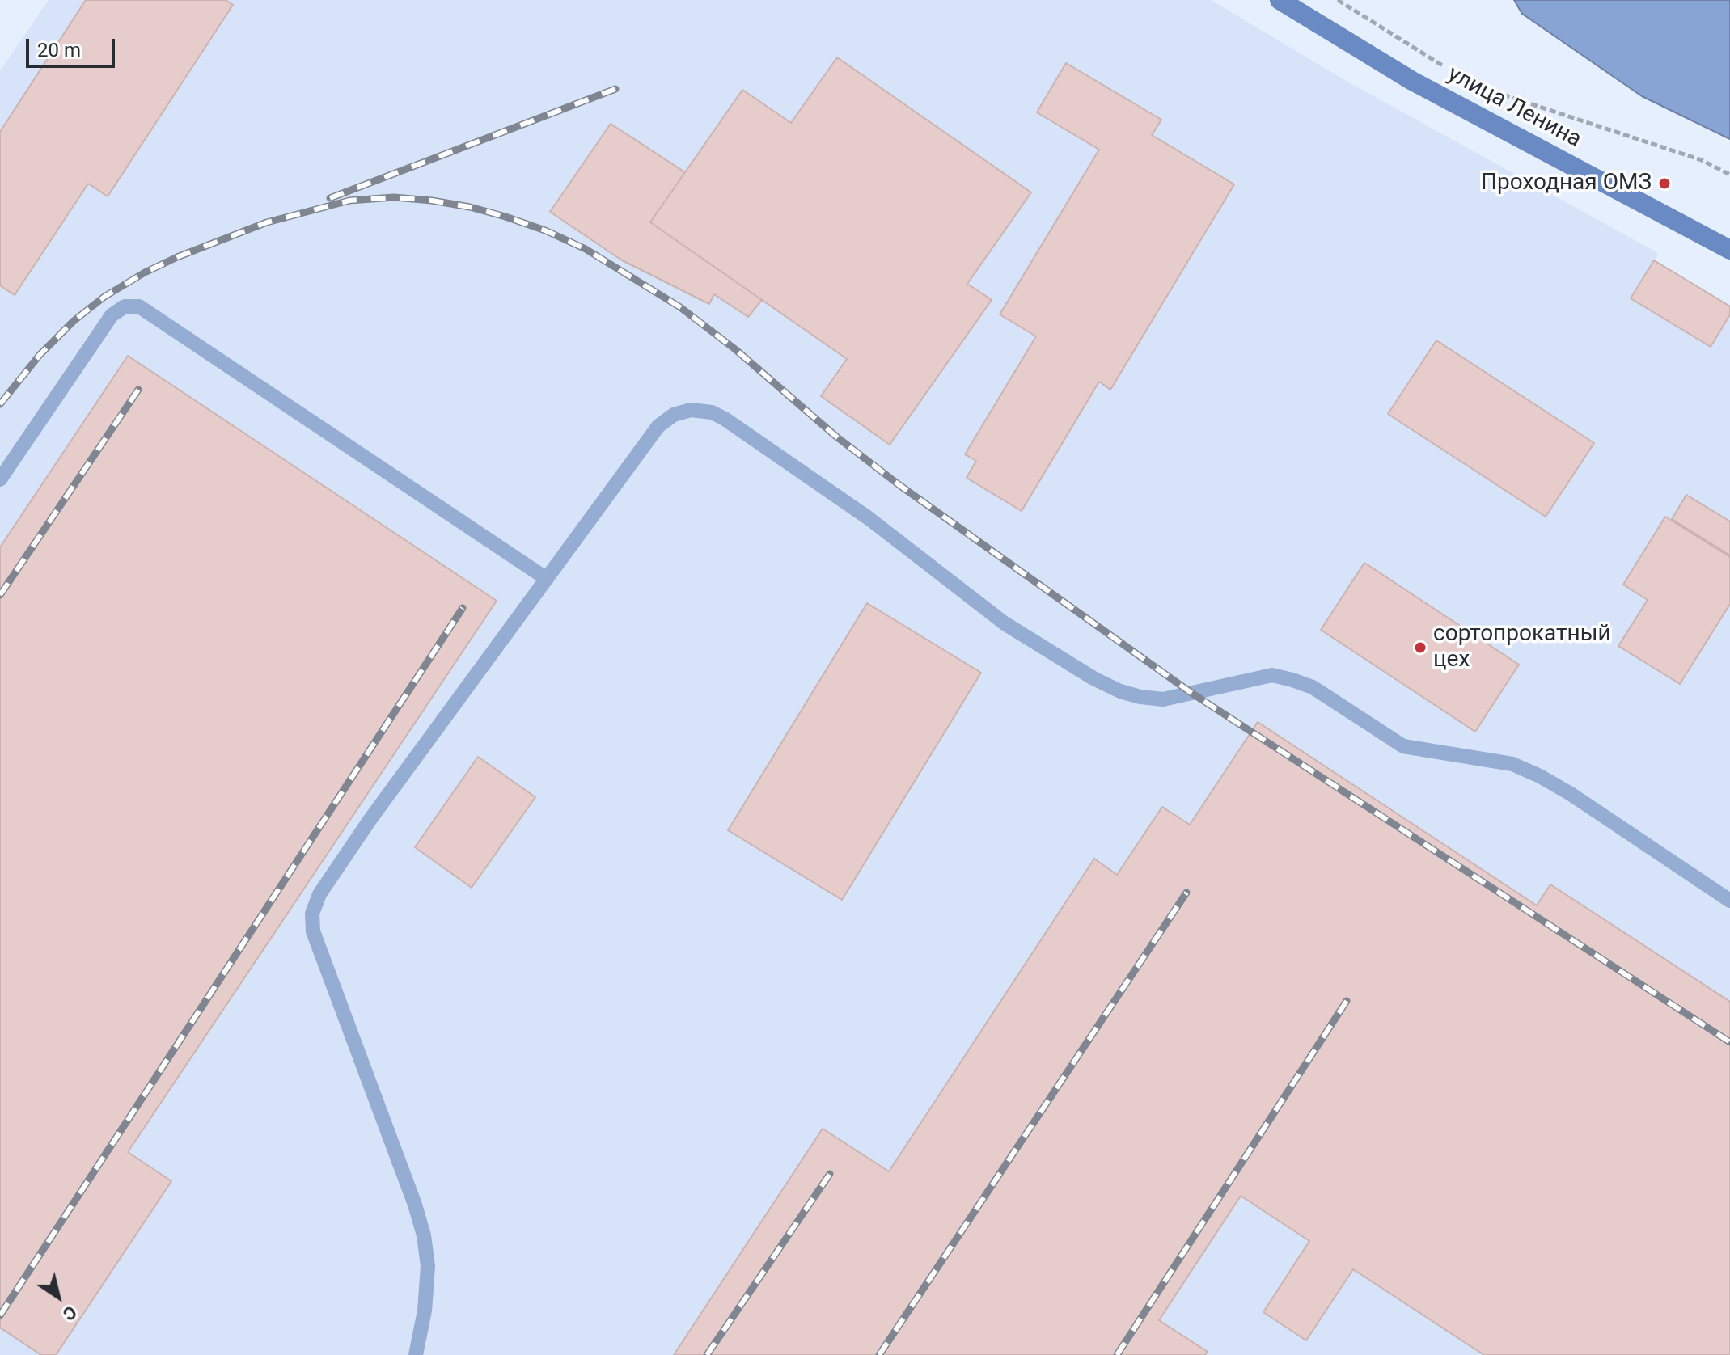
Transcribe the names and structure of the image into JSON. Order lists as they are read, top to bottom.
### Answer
{
  "streets": {
    "main road": ["улица Ленина"]
  },
  "places": ["Проходная ОМЗ", "сортопрокатный цех"],
  "scale_bar": "20 m",
  "north": "bottom right"
}
